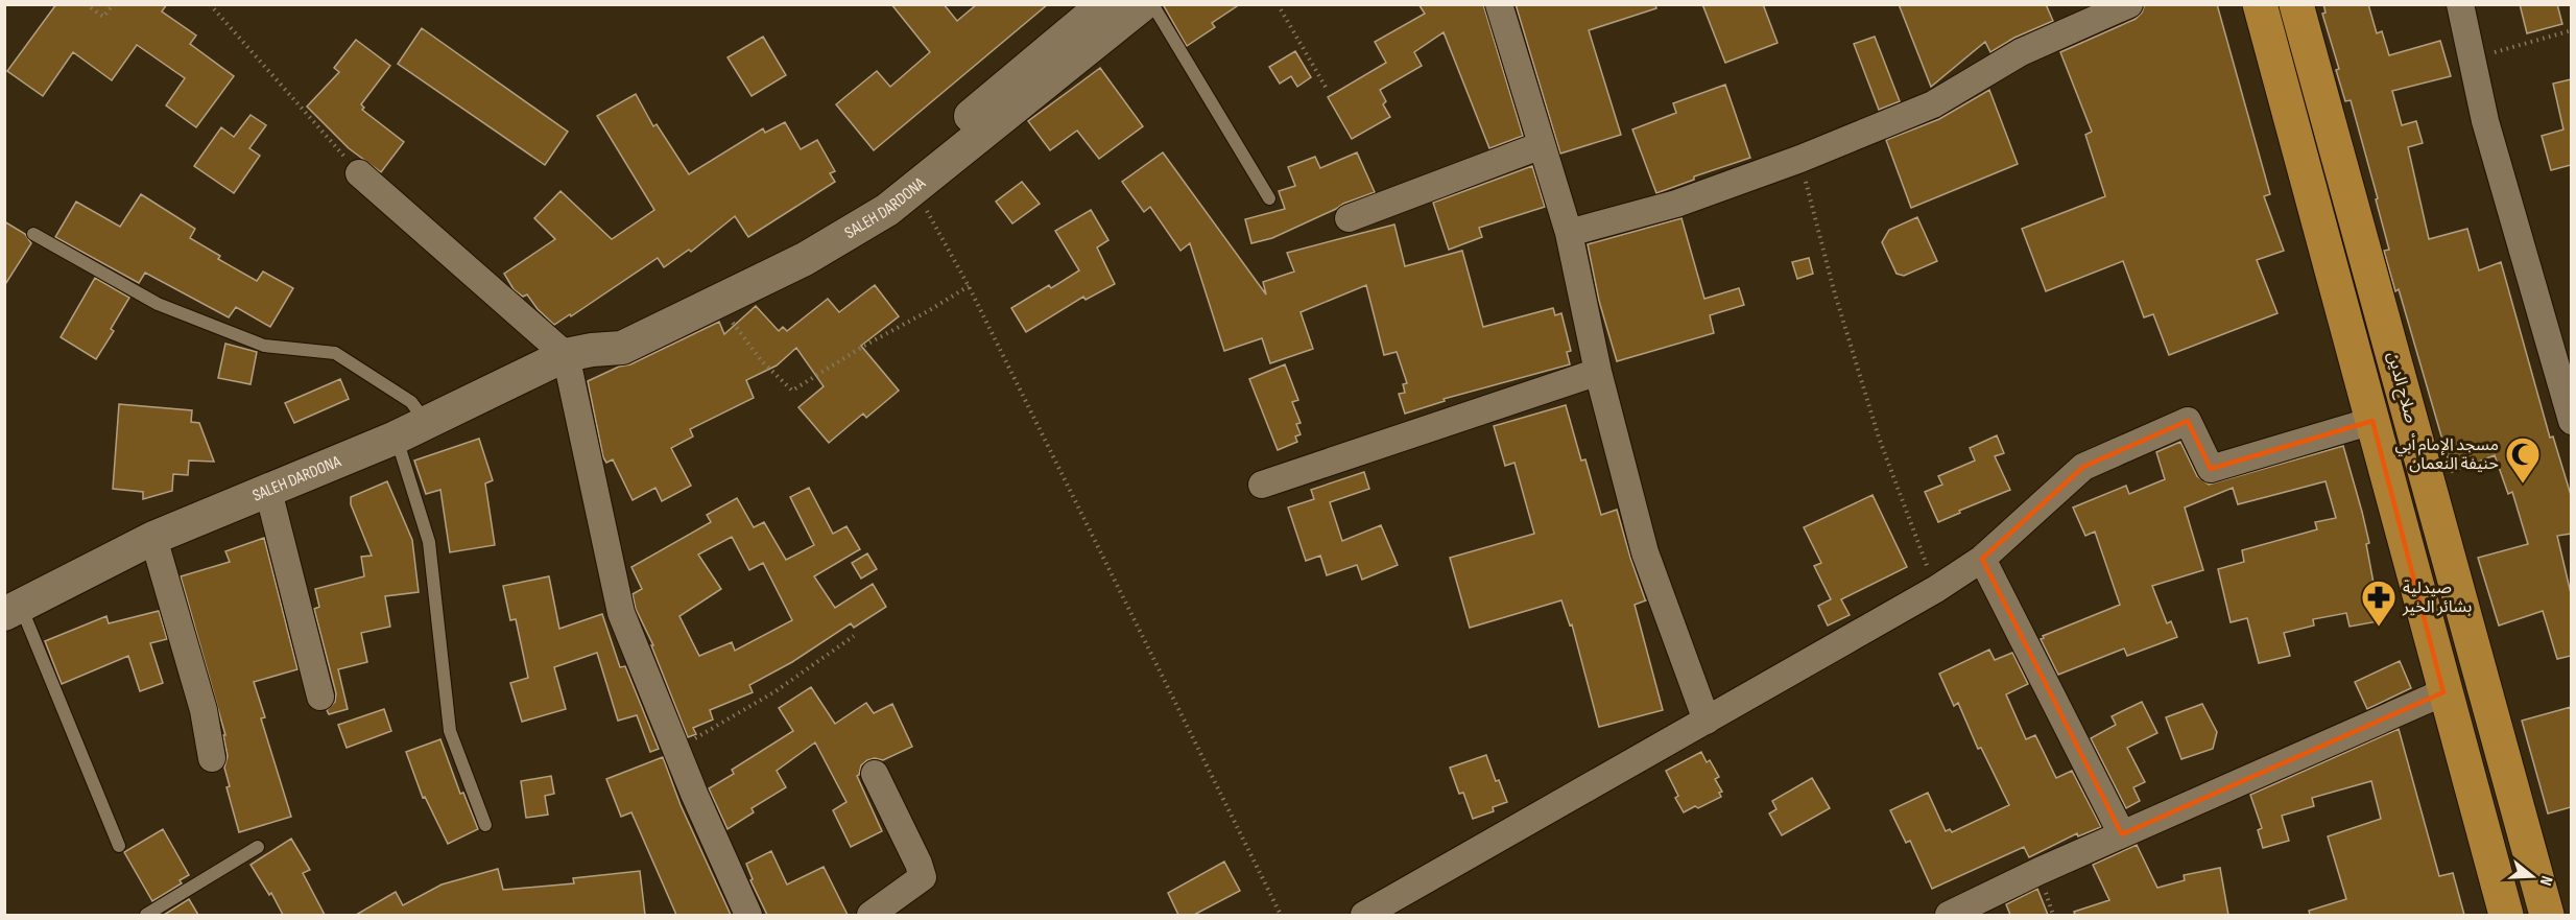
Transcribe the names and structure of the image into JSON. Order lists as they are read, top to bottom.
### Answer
{
  "streets": {
    "highway": ["صلاح الدين"],
    "street": ["SALEH DARDONA"]
  },
  "places": {
    "mosque": ["مسجد الإمام أبي حنيفة النعمان"],
    "pharmacy": ["صيدلية بشائر الخير"]
  },
  "north": "right"
}
